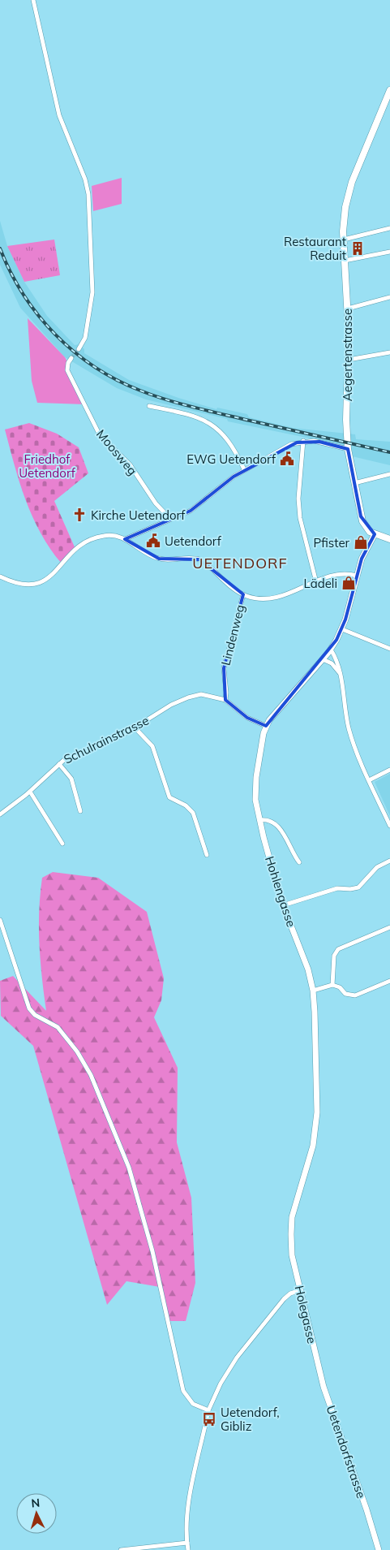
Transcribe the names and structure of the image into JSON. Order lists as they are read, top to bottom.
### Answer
{
  "streets": {
    "main road": ["Aegertenstrasse"],
    "street": [
      "Moosweg",
      "Lindenweg",
      "Schulrainstrasse",
      "Hohlengasse",
      "Holegasse",
      "Uetendorfstrasse"
    ]
  },
  "crossings": [
    ["Aegertenstrasse", "Hohlengasse"],
    ["Lindenweg", "Schulrainstrasse"],
    ["Schulrainstrasse", "Hohlengasse"],
    ["Hohlengasse", "Holegasse"],
    ["Holegasse", "Uetendorfstrasse"]
  ],
  "districts": ["UETENDORF"],
  "parks": ["Friedhof Uetendorf"],
  "places": {
    "building": ["Restaurant Reduit"],
    "public building": ["EWG Uetendorf", "Uetendorf"],
    "church": ["Kirche Uetendorf"],
    "shop": ["Pfister", "Lädeli"],
    "bus stop": ["Uetendorf, Gibliz"]
  },
  "north": "top"
}
